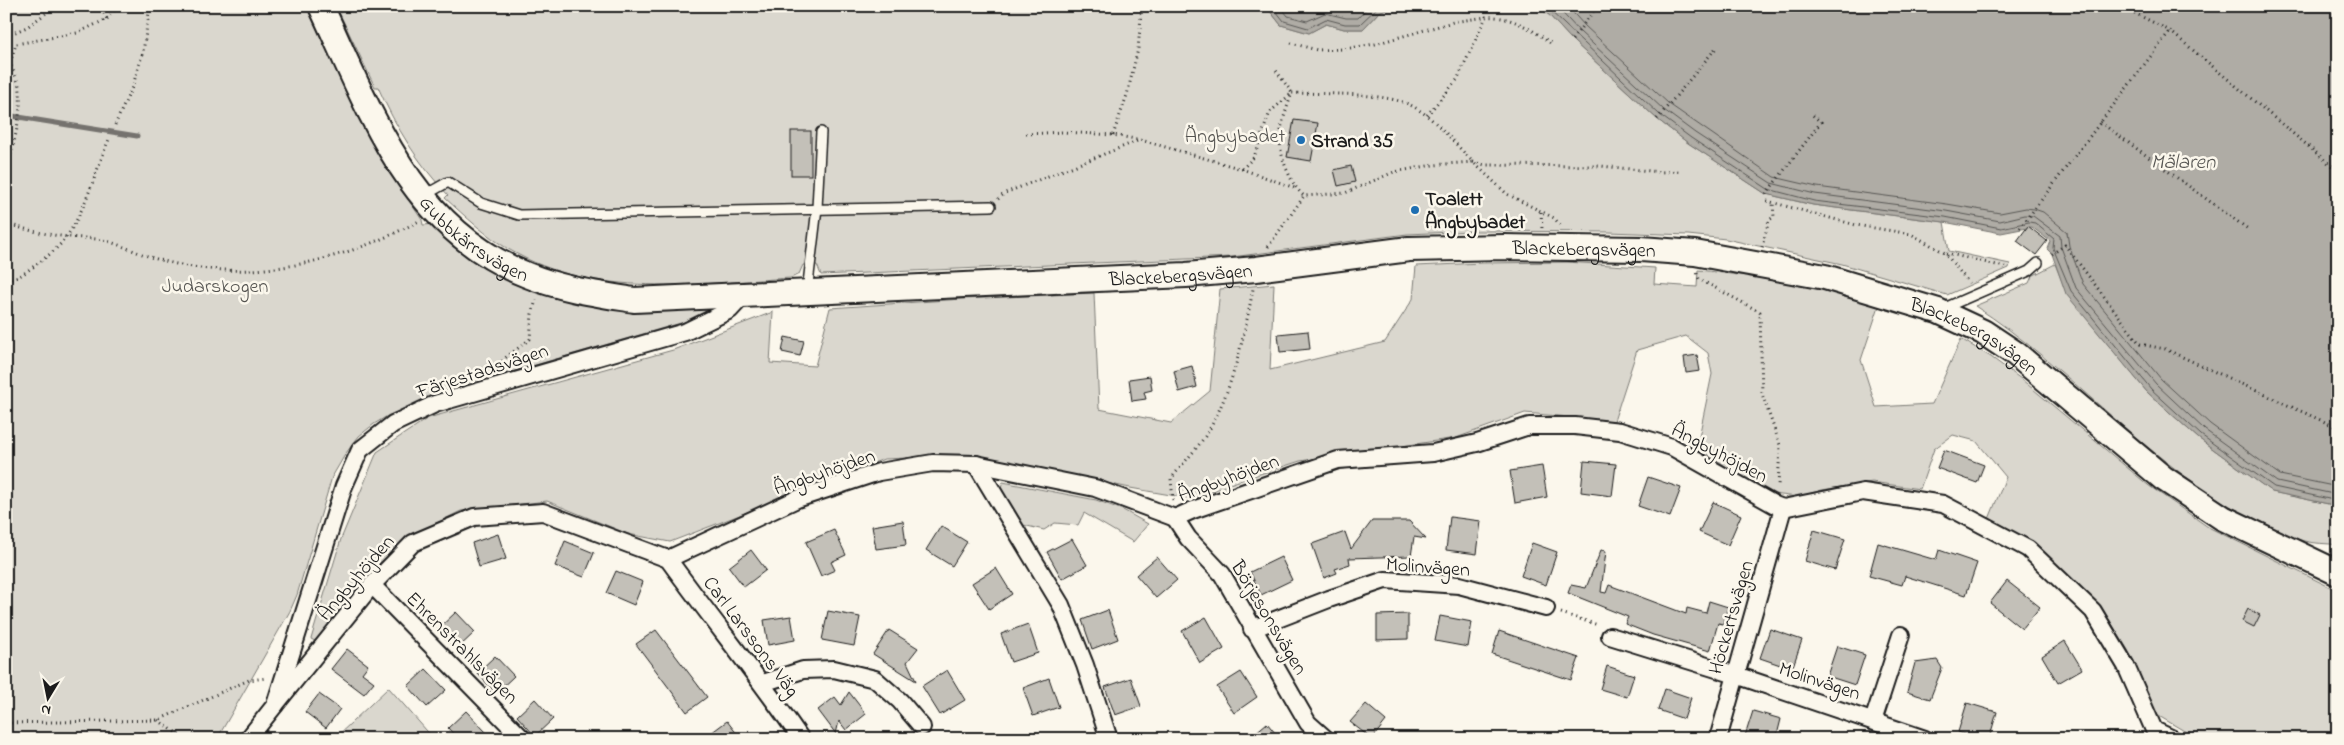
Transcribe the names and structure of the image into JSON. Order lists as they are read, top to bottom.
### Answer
{
  "streets": {
    "street": [
      "Gubbkärrsvägen",
      "Blackebergsvägen",
      "Färjestadsvägen",
      "Ängbyhöjden",
      "Molinvägen",
      "Börjesonsvägen",
      "Höckertsvägen",
      "Carl Larssons Väg",
      "Ehrenstrahlsvägen"
    ]
  },
  "crossings": [
    ["Gubbkärrsvägen", "Blackebergsvägen"],
    ["Gubbkärrsvägen", "Färjestadsvägen"],
    ["Blackebergsvägen", "Färjestadsvägen"],
    ["Färjestadsvägen", "Ängbyhöjden"],
    ["Ängbyhöjden", "Börjesonsvägen"],
    ["Ängbyhöjden", "Höckertsvägen"],
    ["Ängbyhöjden", "Carl Larssons Väg"],
    ["Ängbyhöjden", "Ehrenstrahlsvägen"],
    ["Molinvägen", "Börjesonsvägen"],
    ["Molinvägen", "Höckertsvägen"]
  ],
  "water": ["Mälaren"],
  "parks": ["Ängbybadet", "Judarskogen"],
  "places": ["Strand 35", "Toalett Ängbybadet"],
  "north": "bottom"
}
